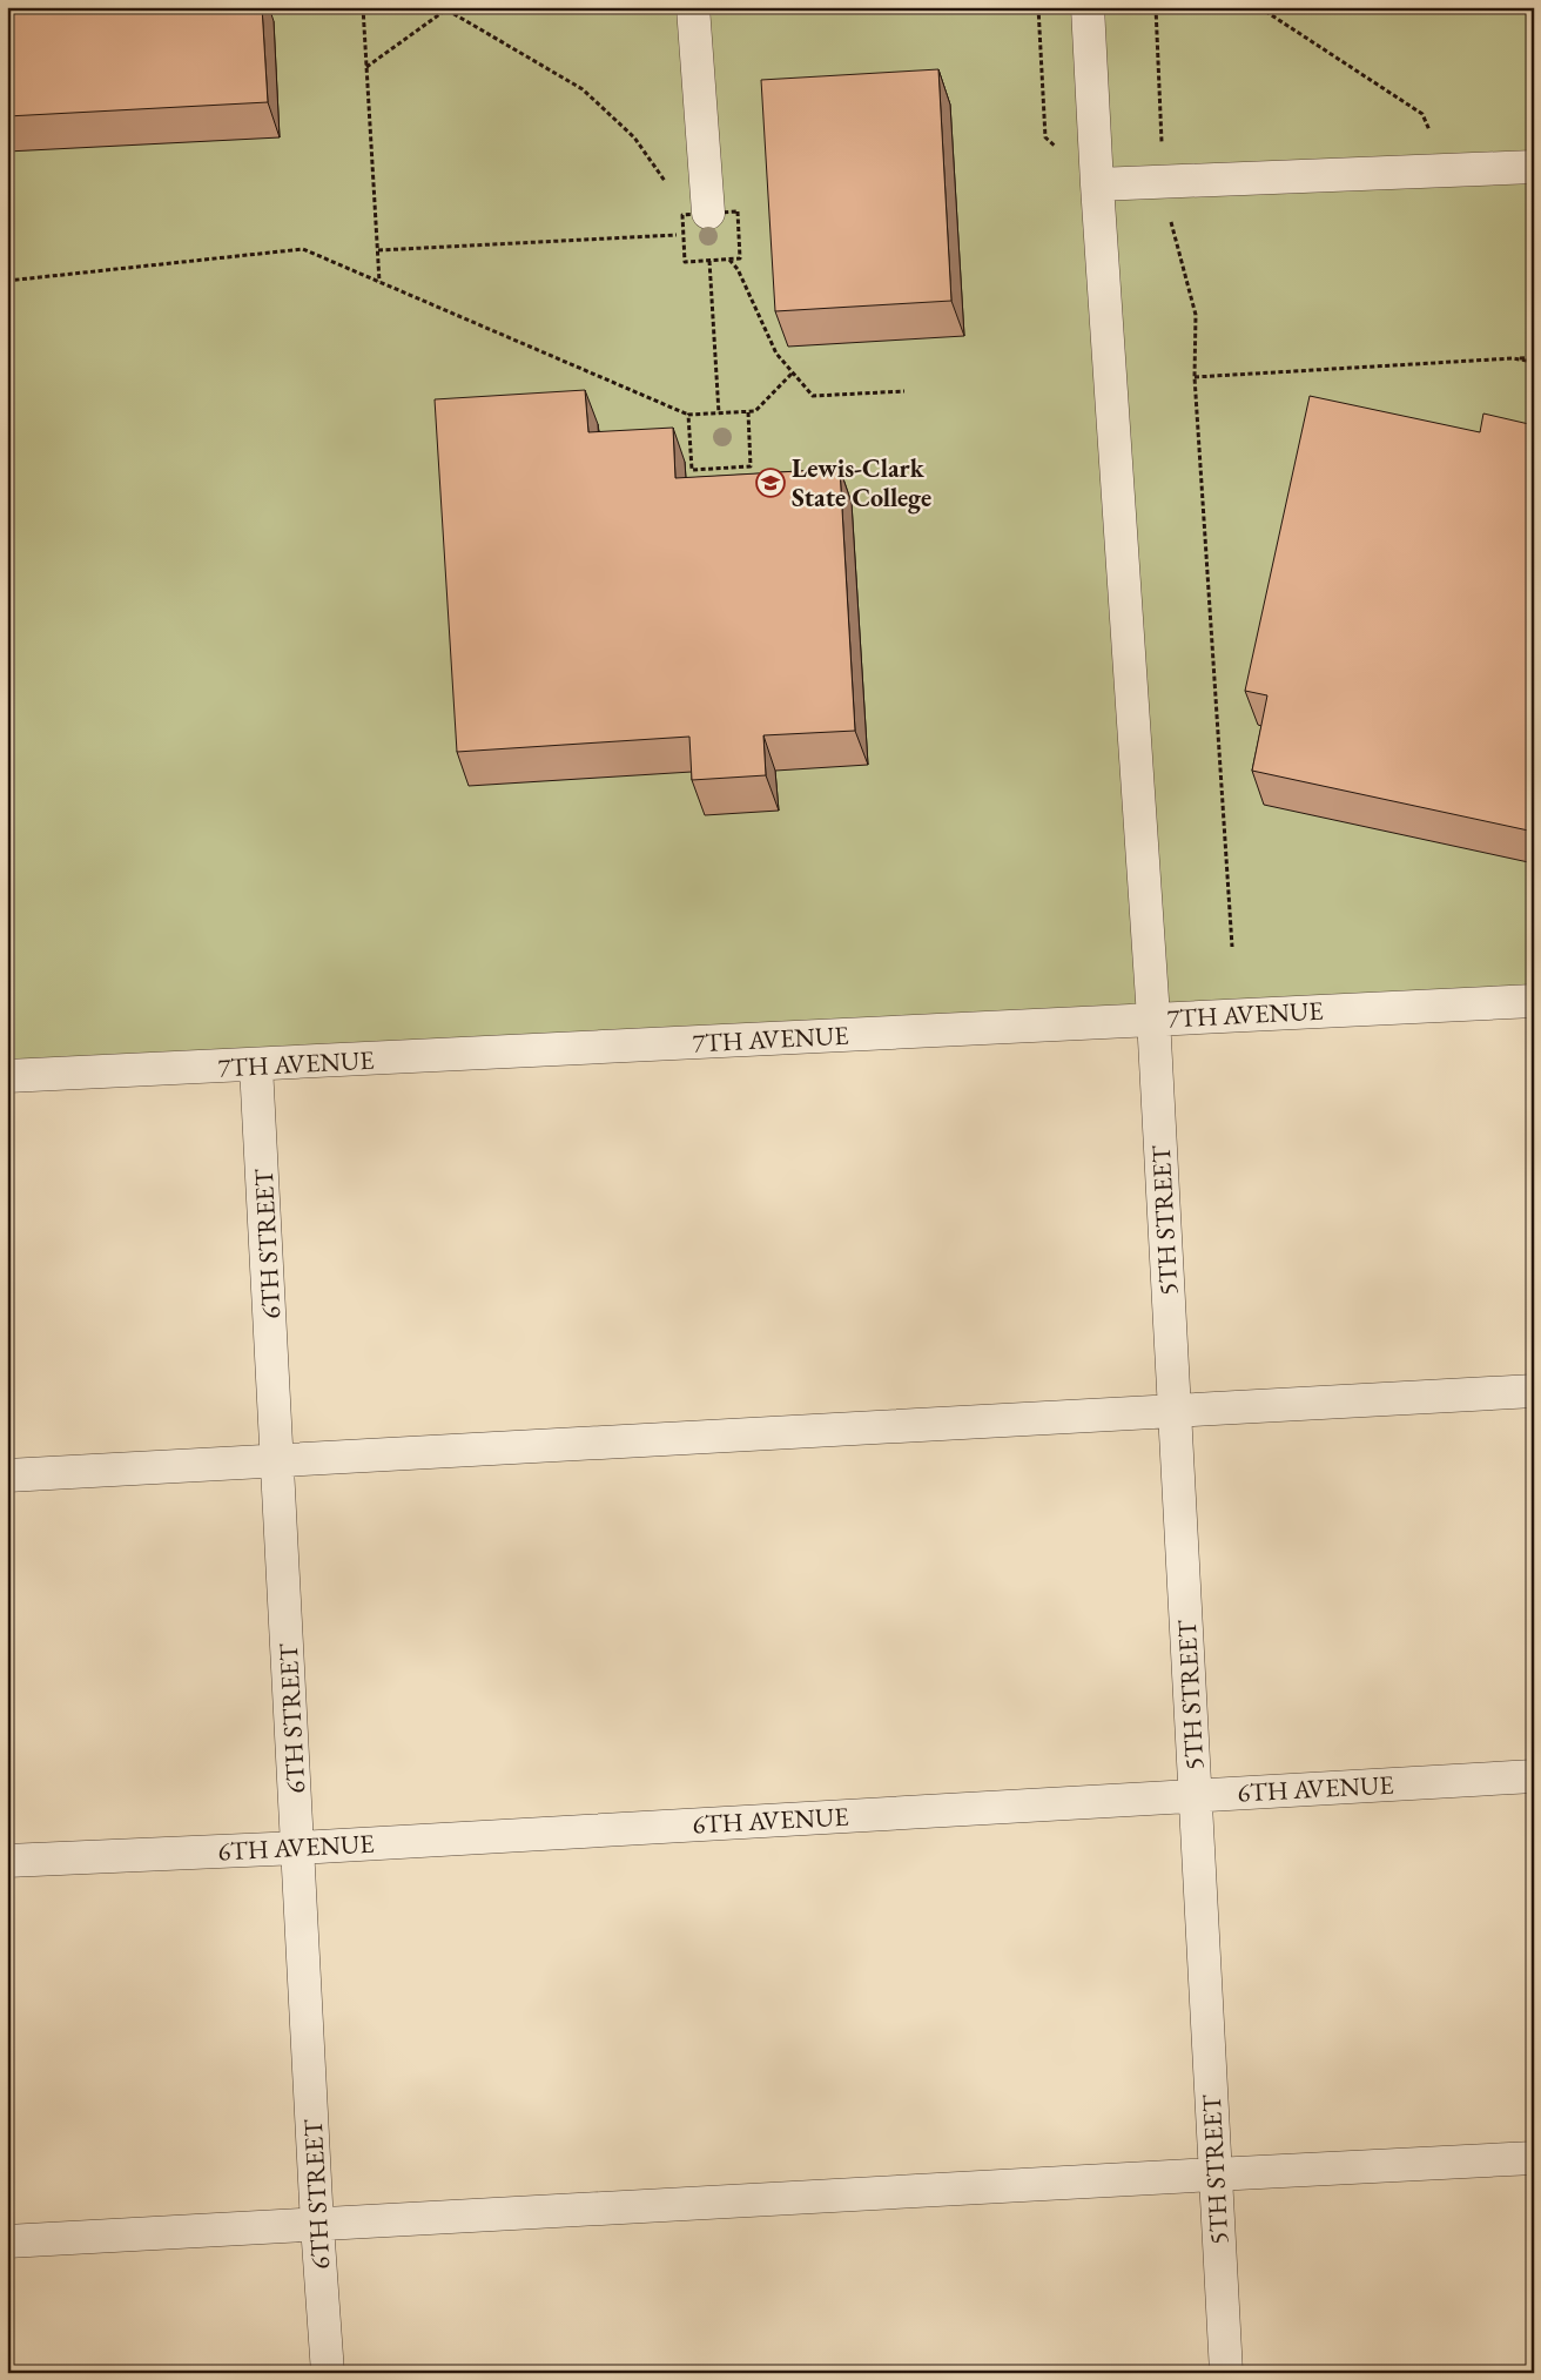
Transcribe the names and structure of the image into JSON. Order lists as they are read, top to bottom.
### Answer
{
  "streets": {
    "street": [
      "7TH AVENUE",
      "5TH STREET",
      "6TH STREET",
      "6TH AVENUE"
    ]
  },
  "crossings": [
    ["7TH AVENUE", "5TH STREET"],
    ["7TH AVENUE", "6TH STREET"],
    ["5TH STREET", "6TH AVENUE"],
    ["6TH STREET", "6TH AVENUE"]
  ],
  "places": {
    "school or university": ["Lewis-Clark State College"]
  }
}
